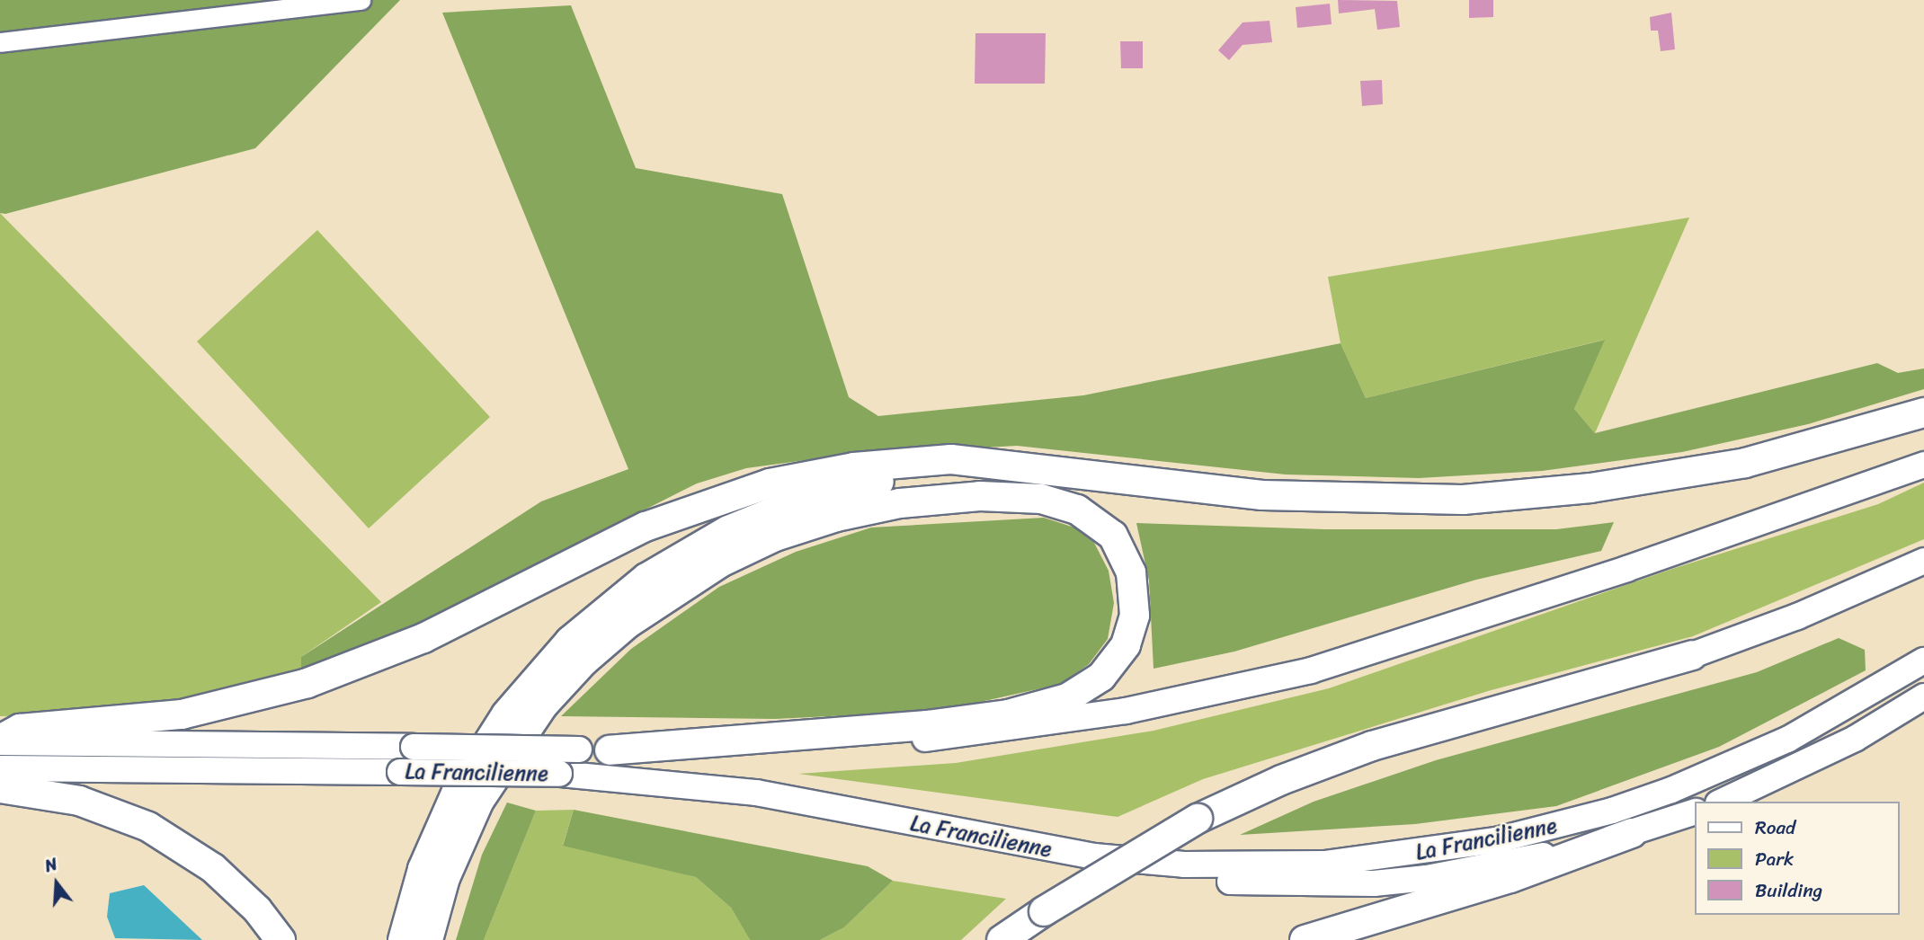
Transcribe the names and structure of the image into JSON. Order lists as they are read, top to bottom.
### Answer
{
  "streets": {
    "highway": ["La Francilienne"]
  },
  "legend": ["Road", "Park", "Building"],
  "north": "top"
}
